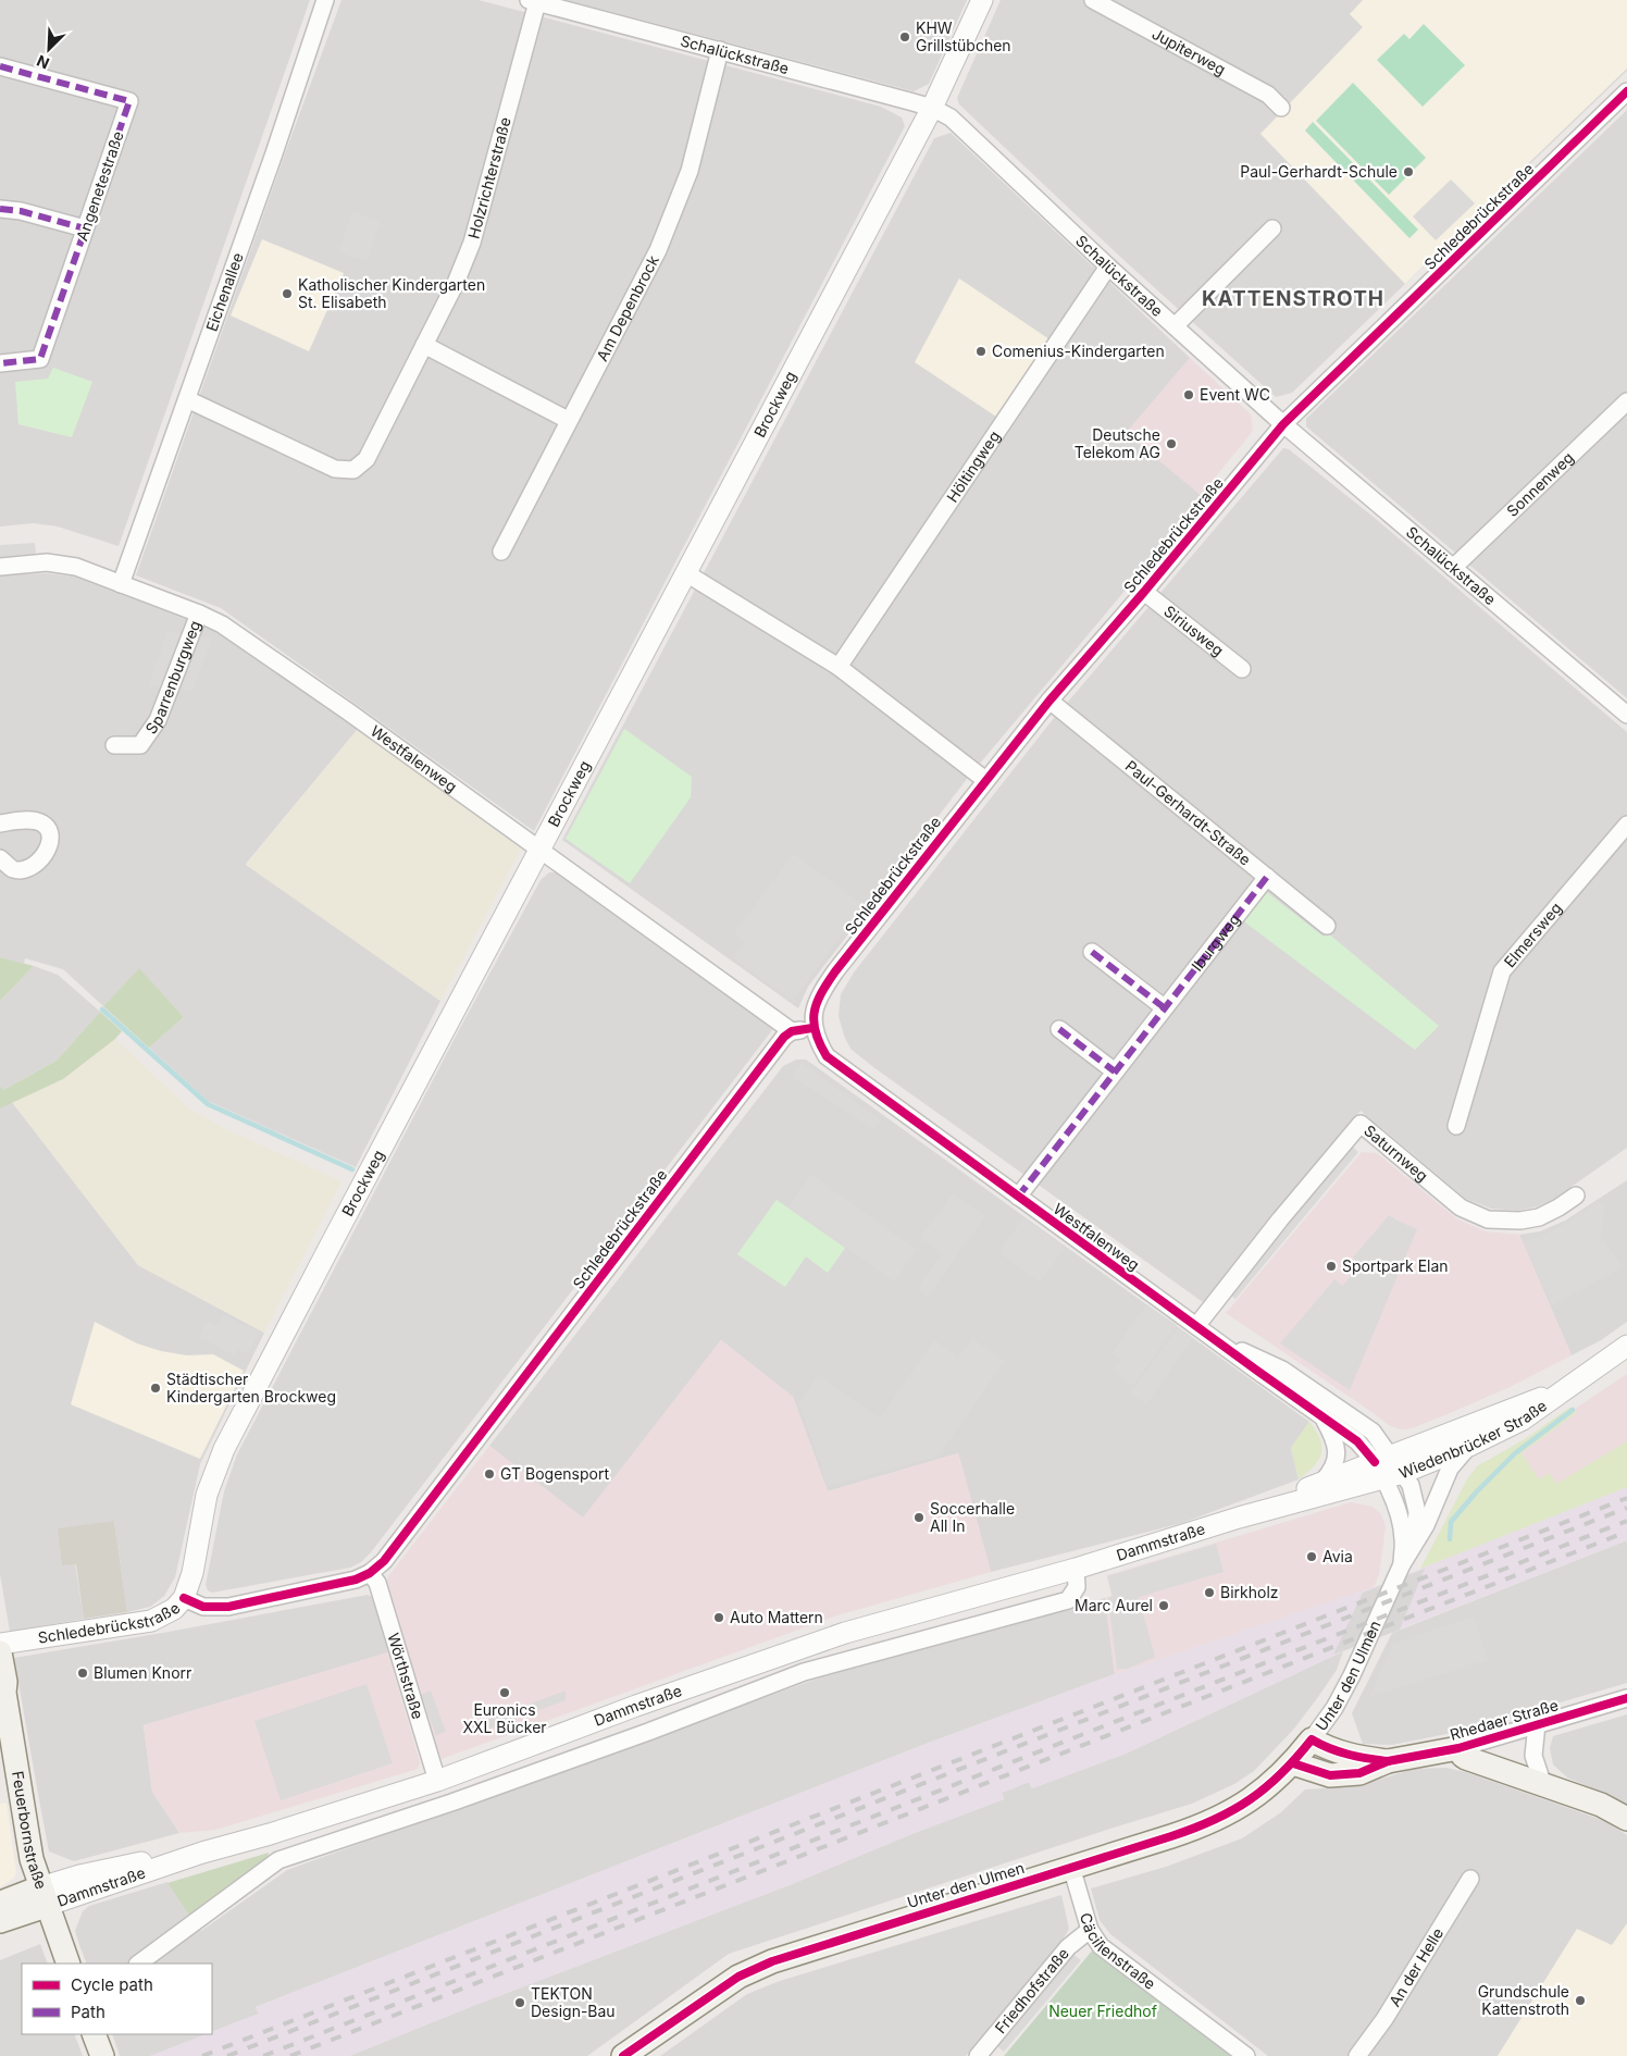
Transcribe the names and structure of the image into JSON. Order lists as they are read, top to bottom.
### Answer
{
  "streets": {
    "main road": [
      "Dammstraße",
      "Unter den Ulmen",
      "Rhedaer Straße",
      "Feuerbornstraße"
    ],
    "street": [
      "Jupiterweg",
      "Schalückstraße",
      "Holzrichterstraße",
      "Angenetestraße",
      "Schledebrückstraße",
      "Eichenallee",
      "Am Depenbrock",
      "Brockweg",
      "Höltingweg",
      "Sonnenweg",
      "Siriusweg",
      "Sparrenburgweg",
      "Westfalenweg",
      "Paul-Gerhardt-Straße",
      "Elmersweg",
      "Iburgweg",
      "Saturnweg",
      "Wiedenbrücker Straße",
      "Wörthstraße",
      "Cäcilienstraße",
      "An der Helle",
      "Friedhofstraße"
    ]
  },
  "crossings": [
    ["Schalückstraße", "Holzrichterstraße"],
    ["Schalückstraße", "Schledebrückstraße"],
    ["Schalückstraße", "Am Depenbrock"],
    ["Schalückstraße", "Brockweg"],
    ["Schalückstraße", "Höltingweg"],
    ["Schalückstraße", "Sonnenweg"],
    ["Holzrichterstraße", "Eichenallee"],
    ["Schledebrückstraße", "Brockweg"],
    ["Schledebrückstraße", "Siriusweg"],
    ["Schledebrückstraße", "Westfalenweg"],
    ["Schledebrückstraße", "Paul-Gerhardt-Straße"],
    ["Schledebrückstraße", "Wörthstraße"],
    ["Eichenallee", "Westfalenweg"],
    ["Brockweg", "Westfalenweg"],
    ["Sparrenburgweg", "Westfalenweg"],
    ["Westfalenweg", "Iburgweg"],
    ["Westfalenweg", "Saturnweg"],
    ["Westfalenweg", "Wiedenbrücker Straße"],
    ["Westfalenweg", "Dammstraße"],
    ["Westfalenweg", "Unter den Ulmen"],
    ["Paul-Gerhardt-Straße", "Iburgweg"],
    ["Wiedenbrücker Straße", "Dammstraße"],
    ["Wiedenbrücker Straße", "Unter den Ulmen"],
    ["Dammstraße", "Unter den Ulmen"],
    ["Dammstraße", "Wörthstraße"],
    ["Dammstraße", "Feuerbornstraße"],
    ["Unter den Ulmen", "Rhedaer Straße"],
    ["Unter den Ulmen", "Cäcilienstraße"],
    ["Cäcilienstraße", "Friedhofstraße"]
  ],
  "districts": ["KATTENSTROTH"],
  "parks": ["Neuer Friedhof"],
  "places": [
    "KHW Grillstübchen",
    "Paul-Gerhardt-Schule",
    "Katholischer Kindergarten St. Elisabeth",
    "Comenius-Kindergarten",
    "Event WC",
    "Deutsche Telekom AG",
    "Sportpark Elan",
    "Städtischer Kindergarten Brockweg",
    "GT Bogensport",
    "Soccerhalle All In",
    "Avia",
    "Birkholz",
    "Marc Aurel",
    "Auto Mattern",
    "Blumen Knorr",
    "Euronics XXL Bücker",
    "Grundschule Kattenstroth",
    "TEKTON Design-Bau"
  ],
  "legend": ["Cycle path", "Path"],
  "north": "bottom left"
}
